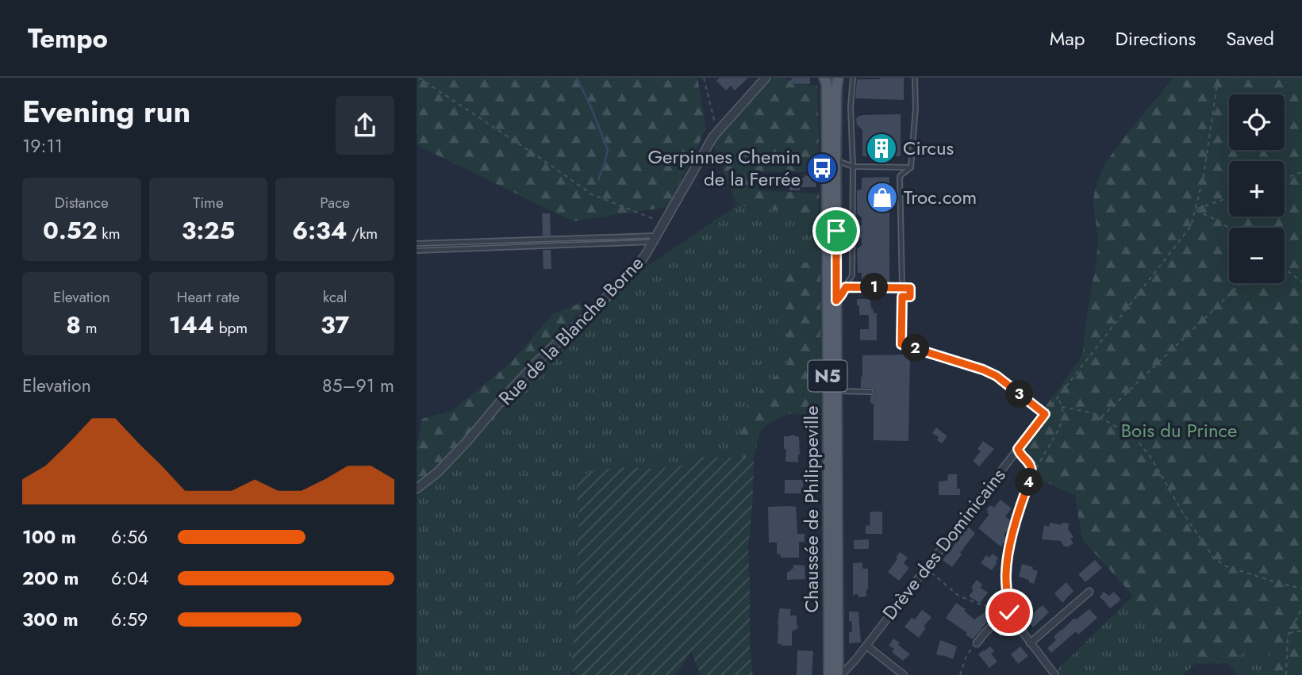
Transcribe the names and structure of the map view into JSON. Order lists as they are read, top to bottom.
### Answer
{
  "streets": {
    "main road": ["N5", "Chaussée de Philippeville"],
    "street": ["Rue de la Blanche Borne", "Drève des Dominicains"]
  },
  "crossings": [
    ["Chaussée de Philippeville", "Drève des Dominicains"]
  ],
  "parks": ["Bois du Prince"],
  "places": {
    "building": ["Circus"],
    "bus stop": ["Gerpinnes Chemin de la Ferrée"],
    "shop": ["Troc.com"]
  },
  "page": {
    "header": "Tempo",
    "nav": ["Map", "Directions", "Saved"],
    "heading": ["Evening run", "19:11"],
    "map_buttons": ["+", "−"],
    "stats": [
      ["Distance", "0.52 km"],
      ["Time", "3:25"],
      ["Pace", "6:34 /km"],
      ["Elevation", "8 m"],
      ["Heart rate", "144 bpm"],
      ["kcal", "37"]
    ],
    "pins": [
      "1",
      "2",
      "3",
      "4"
    ],
    "chart": ["Elevation", "85–91 m"],
    "list": [
      {
        "name": "100 m",
        "note": "6:56"
      },
      {
        "name": "200 m",
        "note": "6:04"
      },
      {
        "name": "300 m",
        "note": "6:59"
      }
    ]
  }
}
